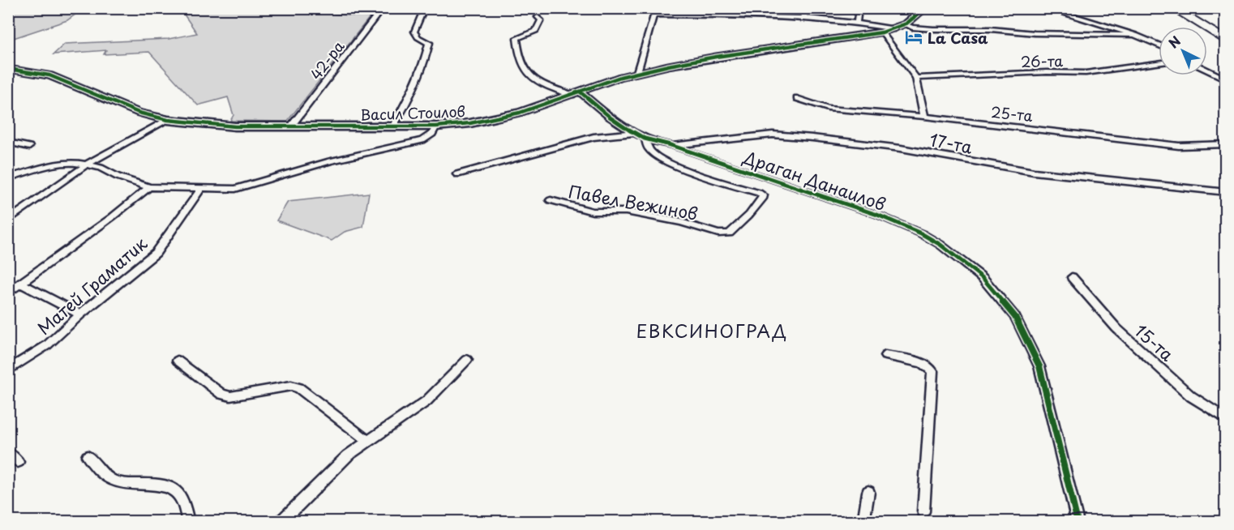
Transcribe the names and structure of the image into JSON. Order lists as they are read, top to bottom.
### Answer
{
  "streets": {
    "street": [
      "42-ра",
      "26-та",
      "Васил Стоилов",
      "25-та",
      "17-та",
      "Драган Данаилов",
      "Павел Вежинов",
      "Матей Граматик",
      "15-та"
    ]
  },
  "crossings": [
    ["42-ра", "Васил Стоилов"],
    ["Васил Стоилов", "Драган Данаилов"],
    ["17-та", "Драган Данаилов"],
    ["Драган Данаилов", "Павел Вежинов"]
  ],
  "districts": ["ЕВКСИНОГРАД"],
  "places": {
    "hotel": ["La Casa"]
  },
  "north": "top left"
}
